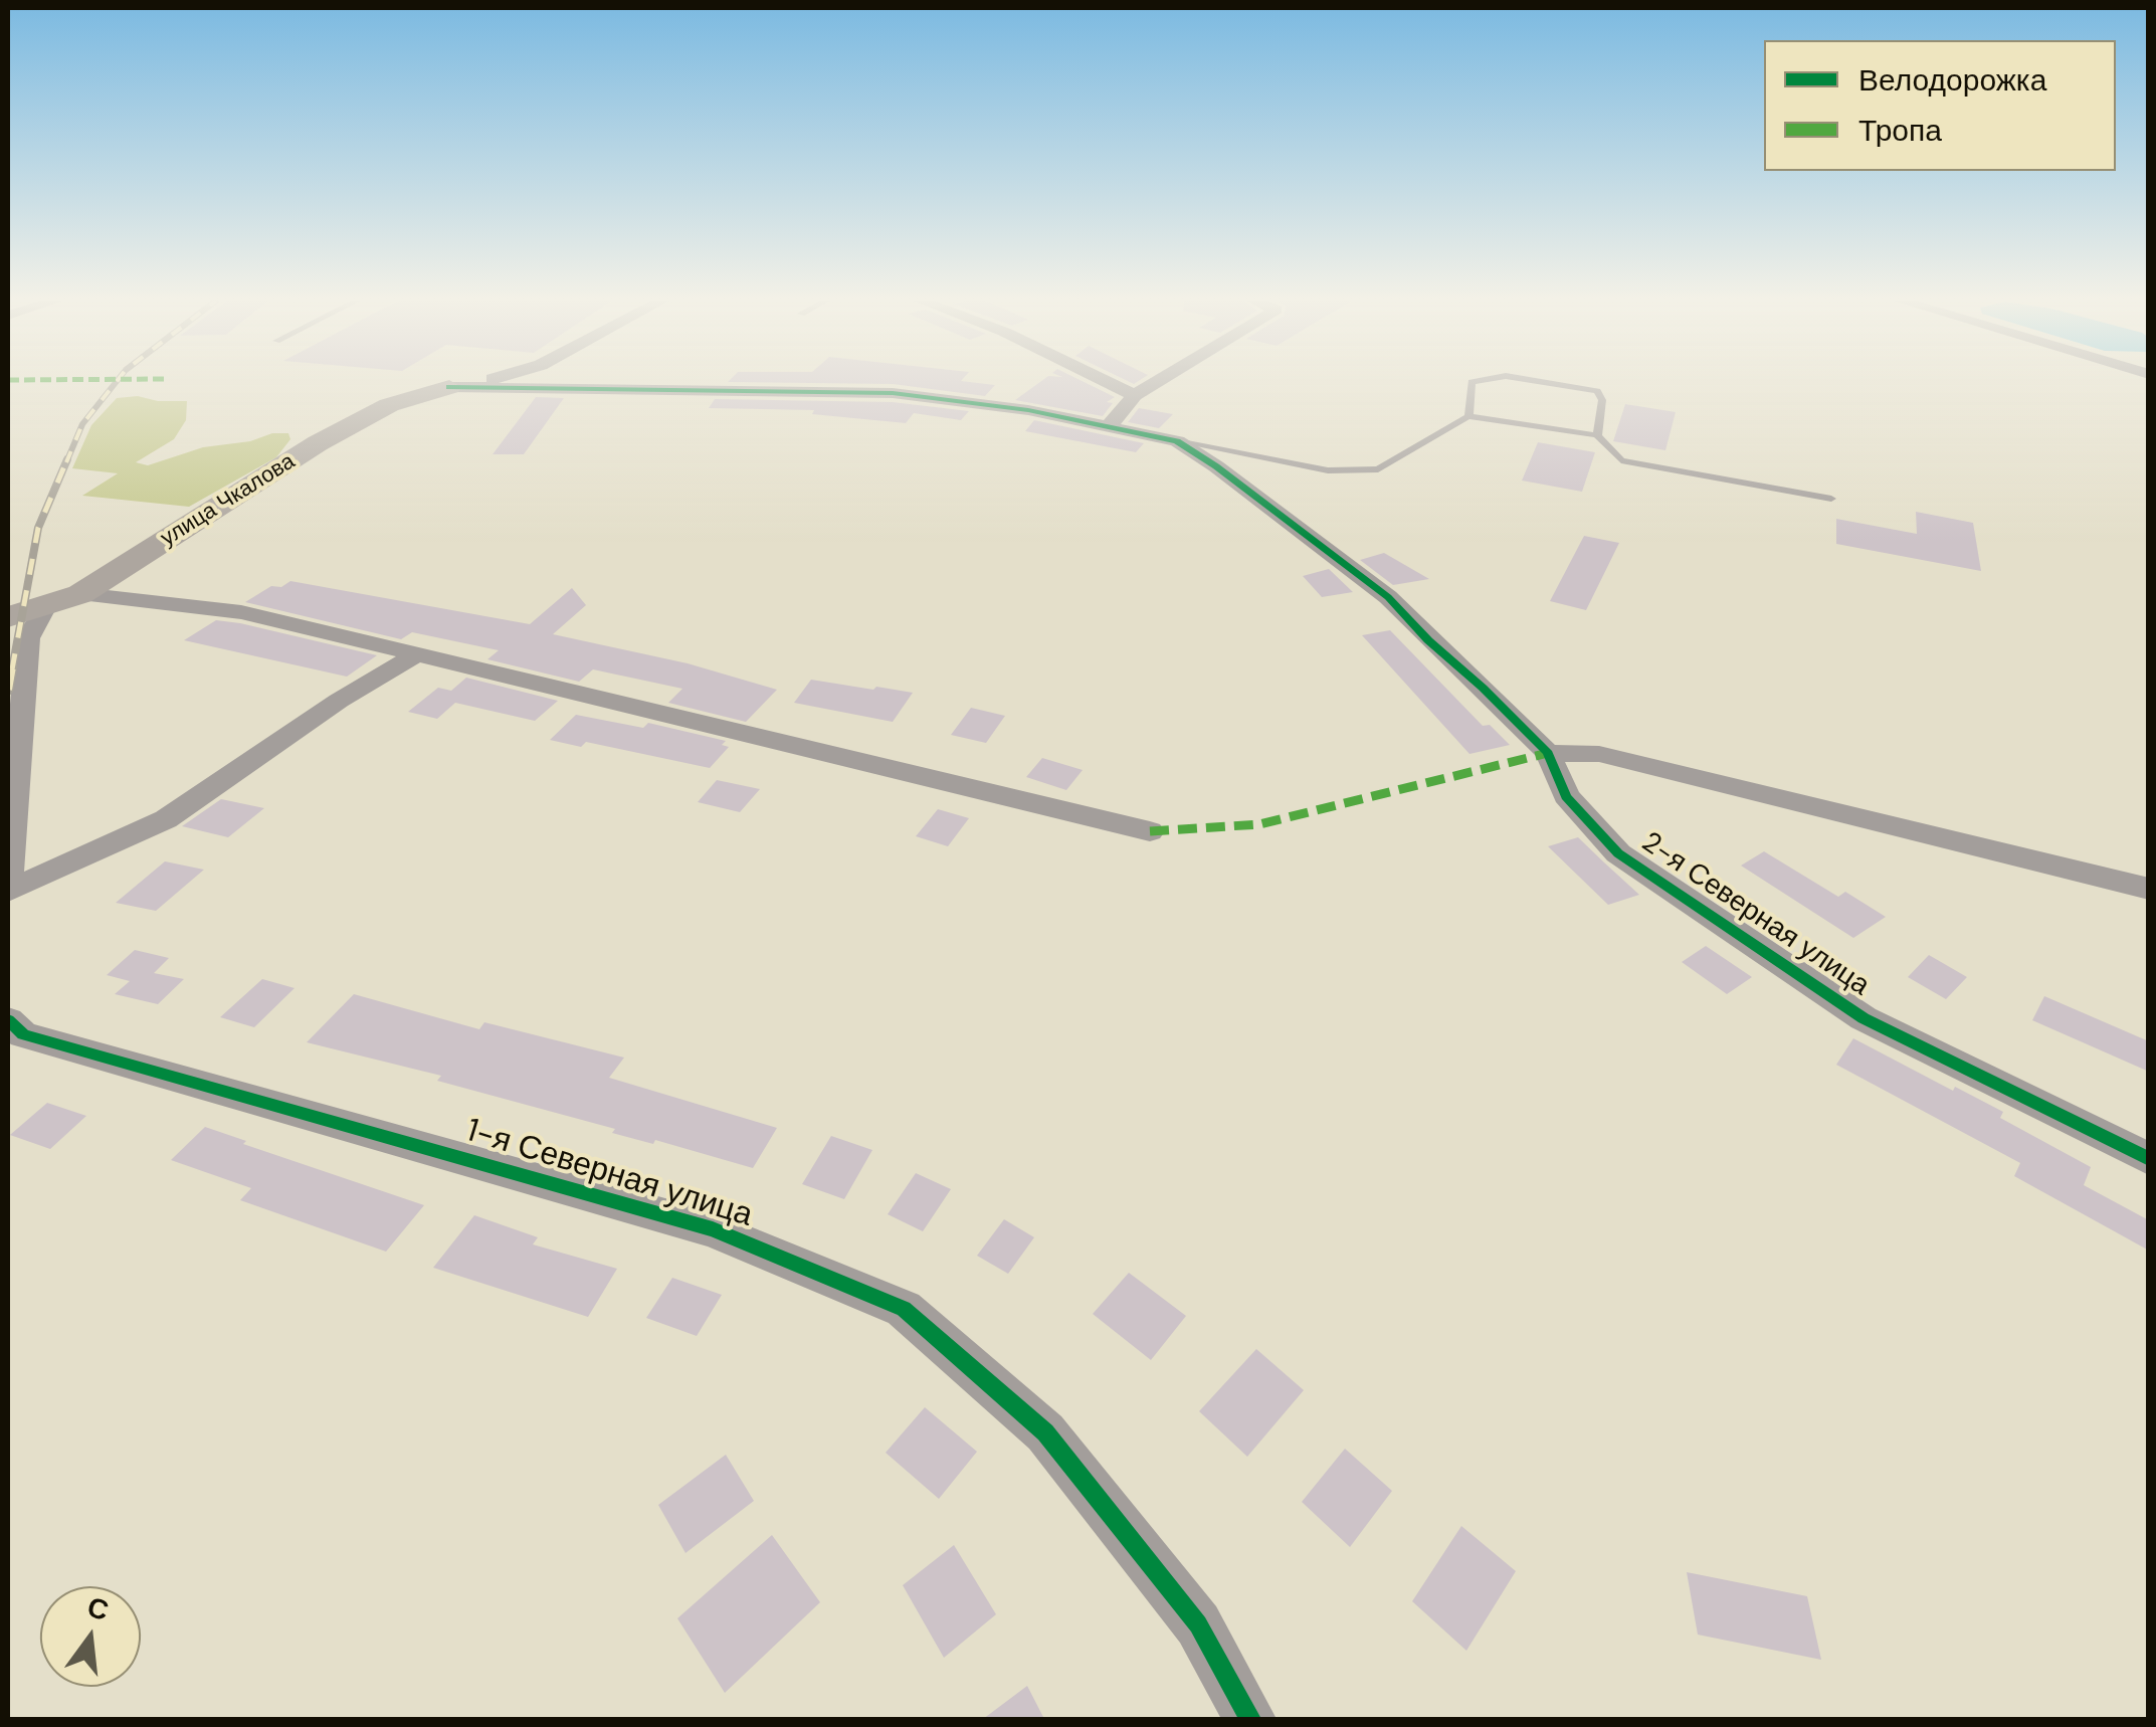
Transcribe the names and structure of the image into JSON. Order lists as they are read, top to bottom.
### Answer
{
  "streets": {
    "street": ["улица Чкалова", "2-я Северная улица", "1-я Северная улица"]
  },
  "crossings": [
    ["улица Чкалова", "2-я Северная улица"]
  ],
  "legend": ["Велодорожка", "Тропа"],
  "north": "top"
}
